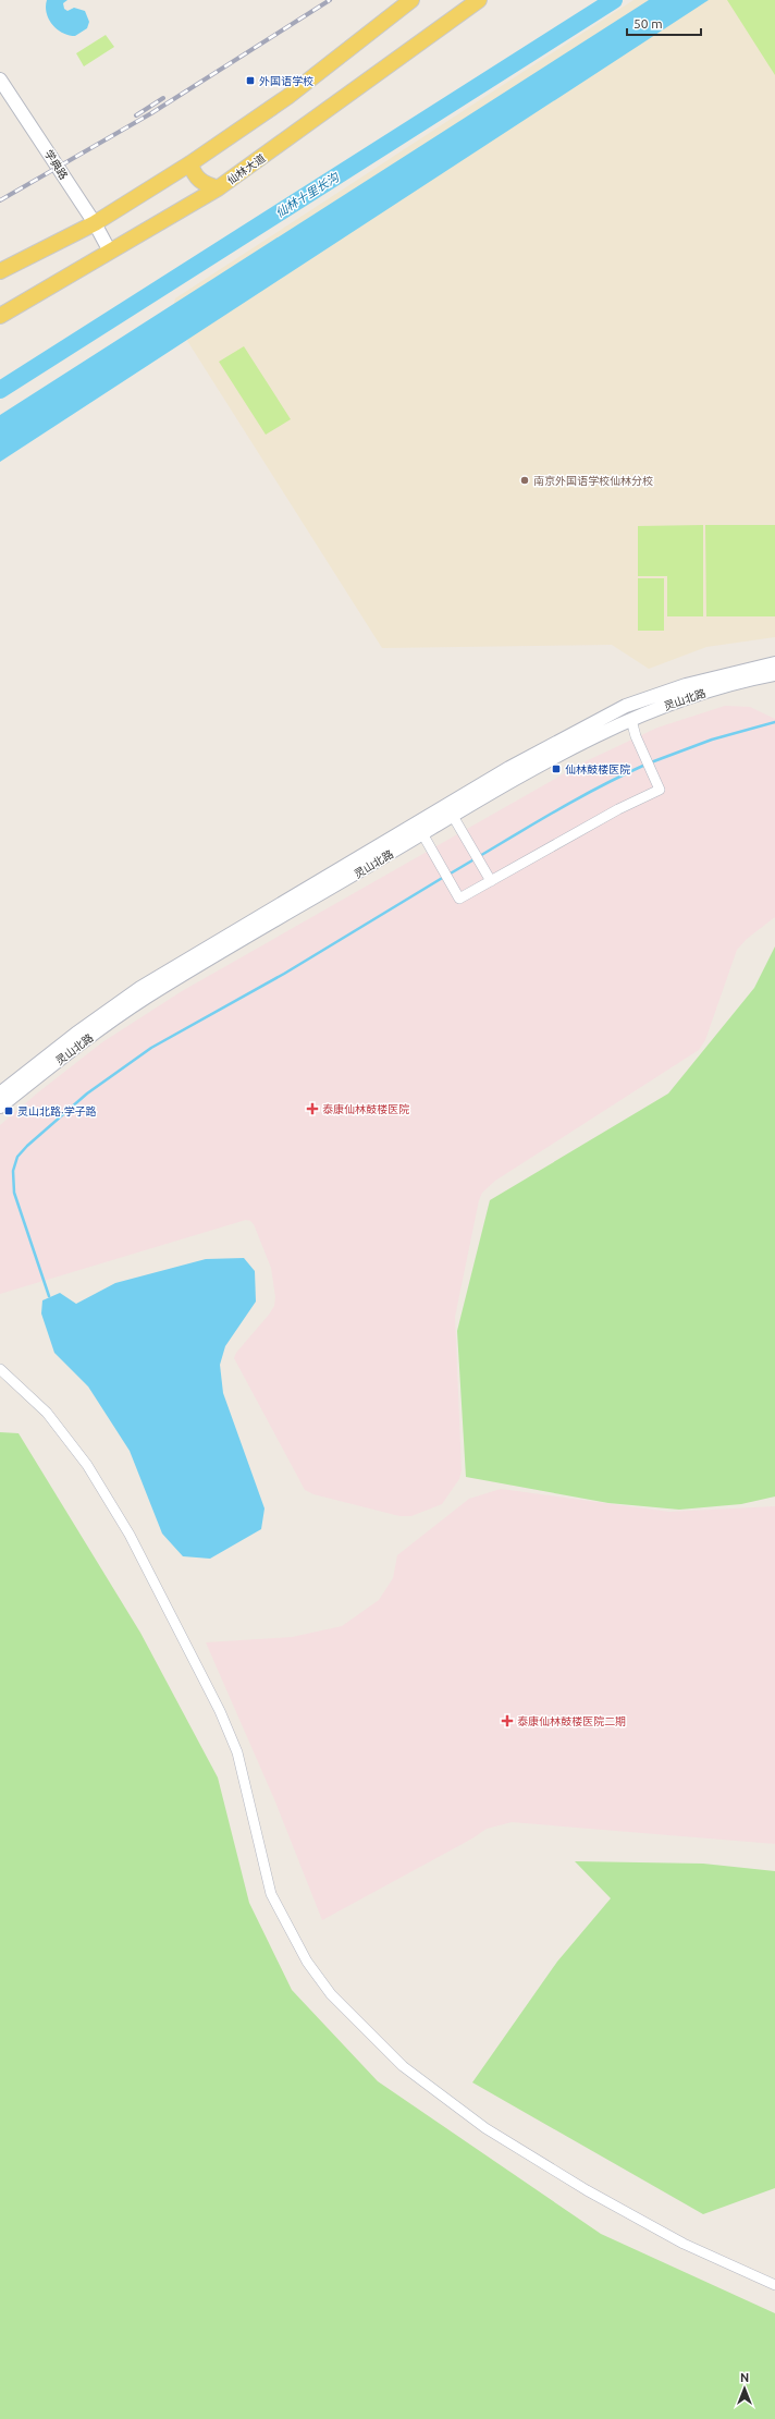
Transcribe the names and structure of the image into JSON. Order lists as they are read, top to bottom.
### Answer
{
  "streets": {
    "main road": ["学典路", "仙林大道", "灵山北路"]
  },
  "crossings": [
    ["学典路", "仙林大道"]
  ],
  "water": ["仙林十里长沟"],
  "places": {
    "transit": ["外国语学校", "仙林鼓楼医院", "灵山北路·学子路"],
    "other": ["南京外国语学校仙林分校"],
    "health": ["泰康仙林鼓楼医院", "泰康仙林鼓楼医院二期"]
  },
  "scale_bar": "50 m",
  "north": "top"
}
